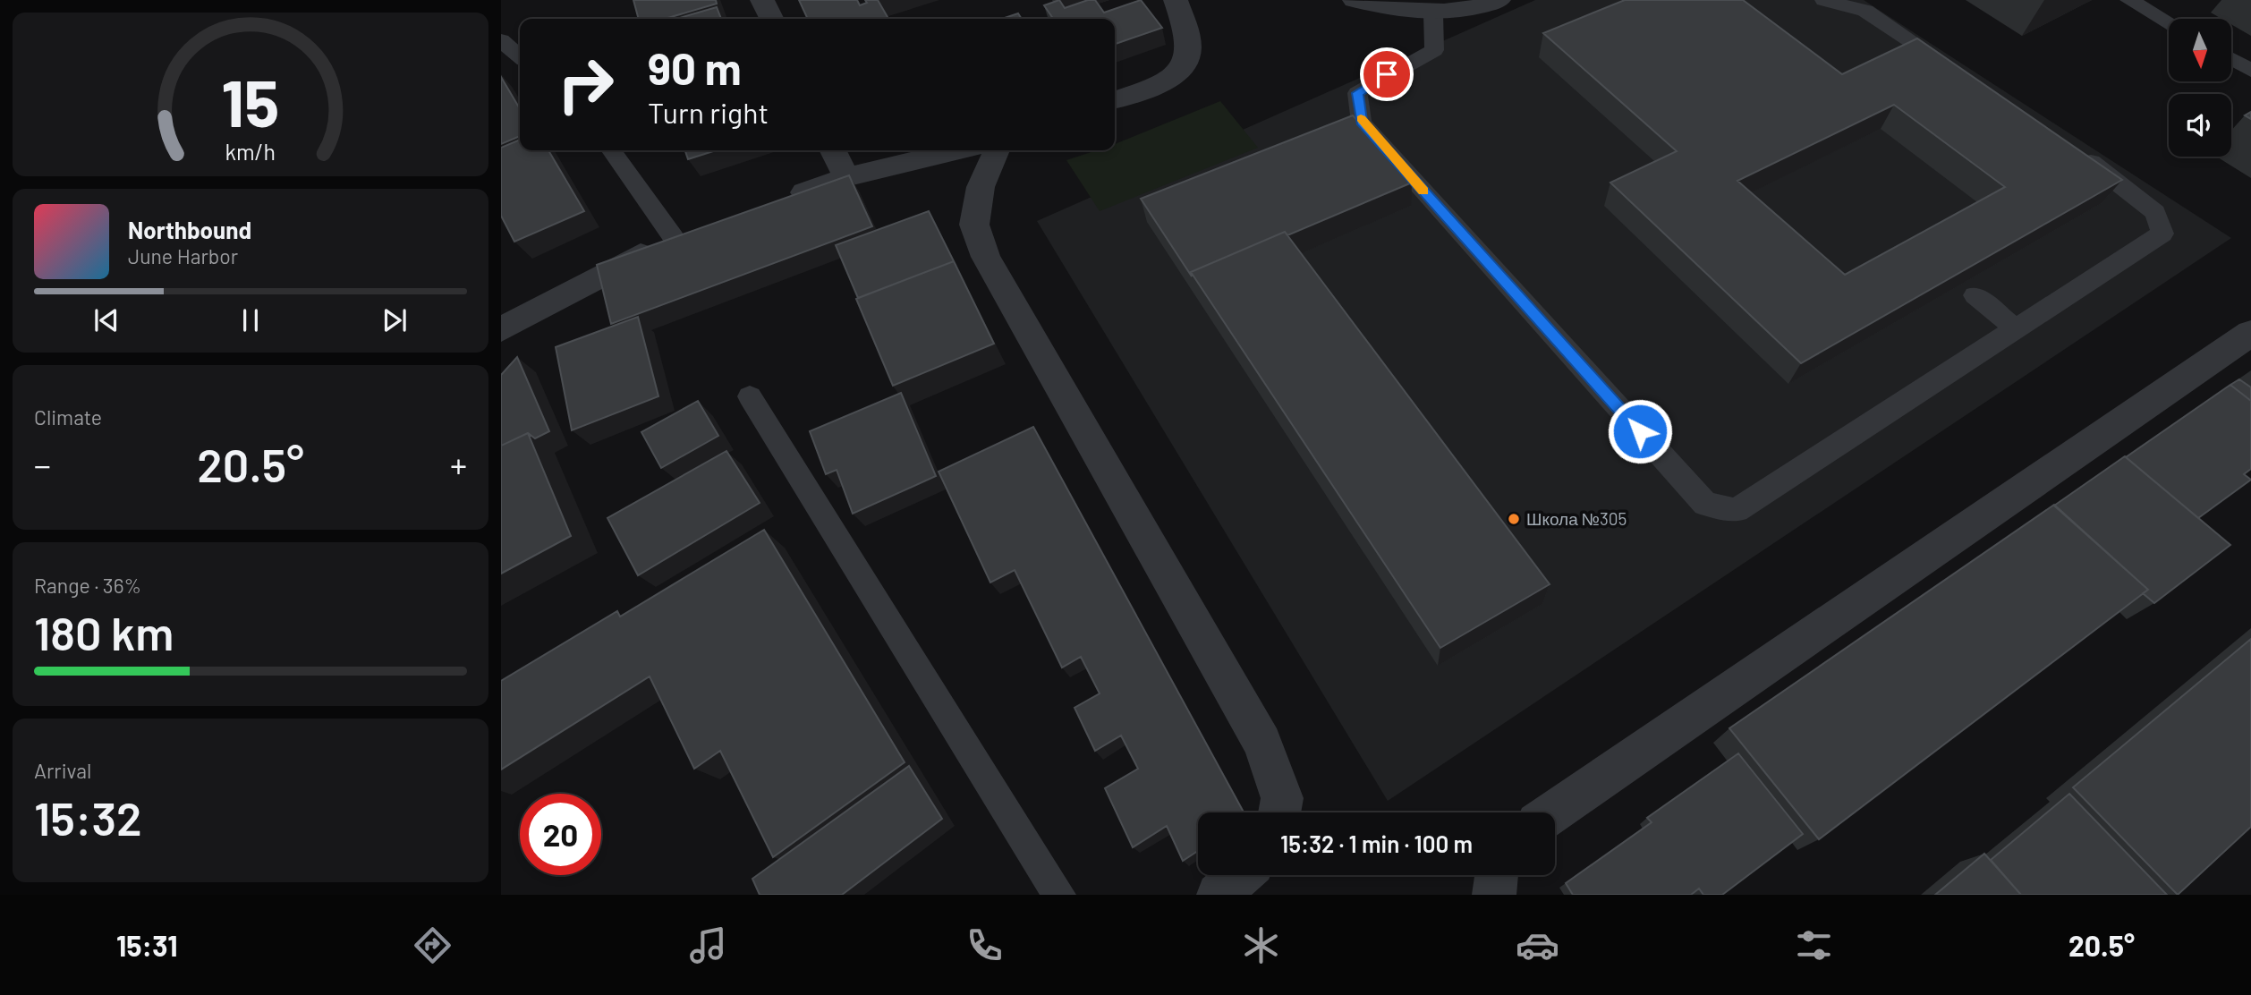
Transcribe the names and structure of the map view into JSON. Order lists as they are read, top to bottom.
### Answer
{
  "places": ["Школа №305"],
  "north": "bottom",
  "page": {
    "turn": ["90 m", "Turn right"],
    "song": ["Northbound", "June Harbor"],
    "tile": [
      "Climate",
      ["Range · 36%", "180 km"],
      ["Arrival", "15:32"]
    ],
    "heat": ["−", "20.5°", "+"],
    "limit": "20",
    "trip": "15:32 · 1 min · 100 m",
    "tabs": ["15:31", "20.5°"],
    "gauge": ["15", "km/h"]
  }
}
